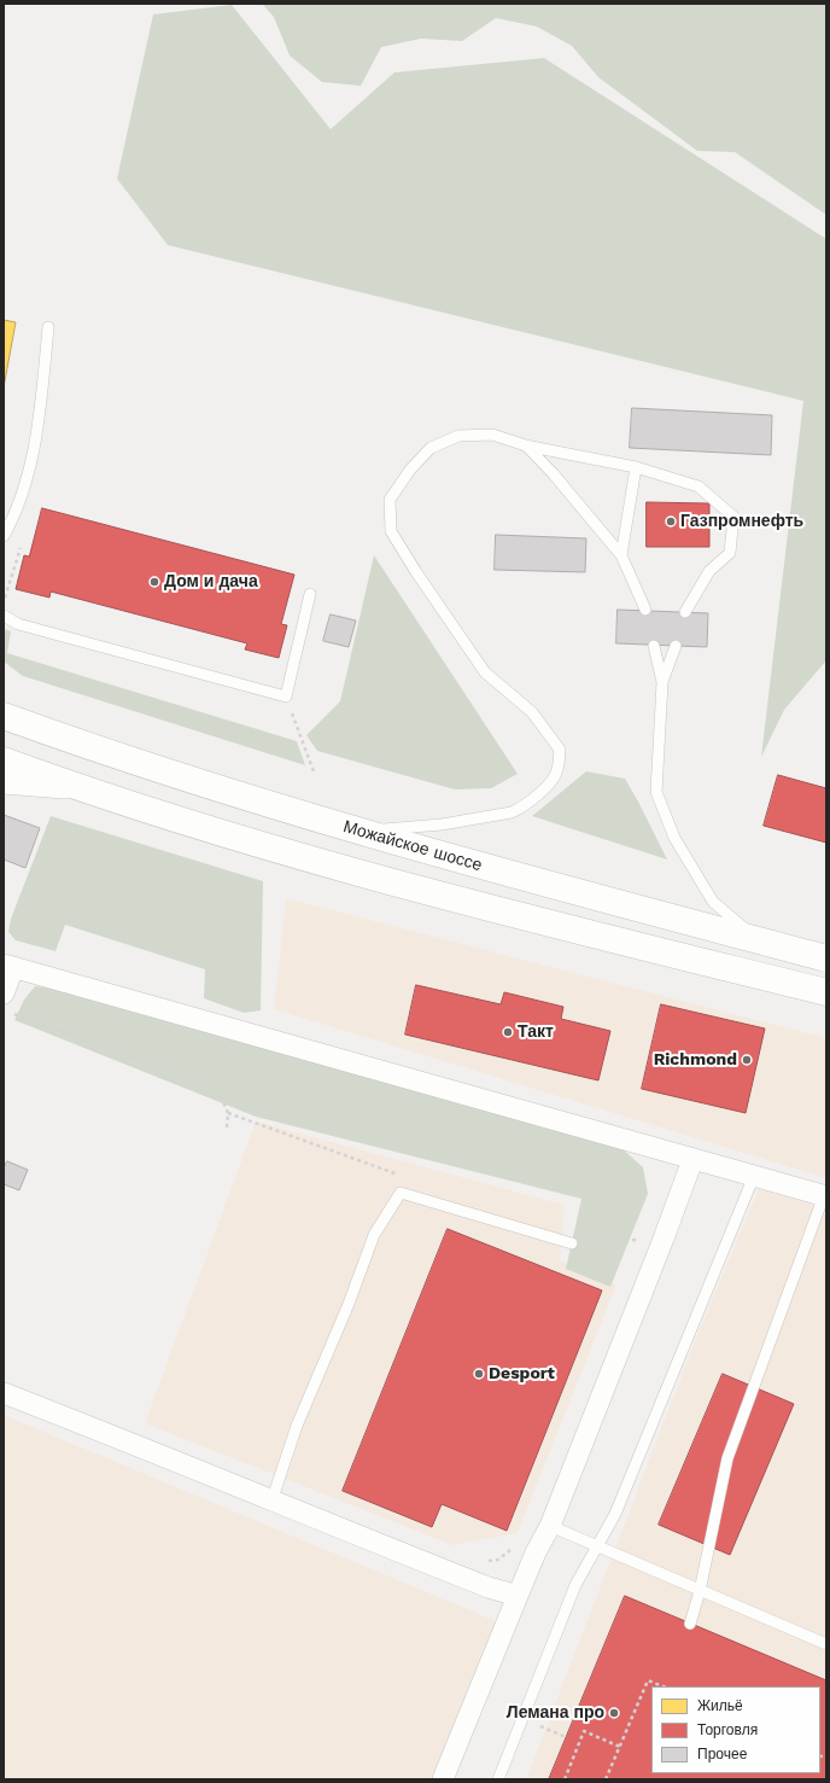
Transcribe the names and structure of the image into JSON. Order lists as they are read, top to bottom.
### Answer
{
  "streets": {
    "main road": ["Можайское шоссе"]
  },
  "places": [
    "Газпромнефть",
    "Дом и дача",
    "Такт",
    "Richmond",
    "Desport",
    "Лемана про"
  ],
  "legend": ["Жильё", "Торговля", "Прочее"]
}
